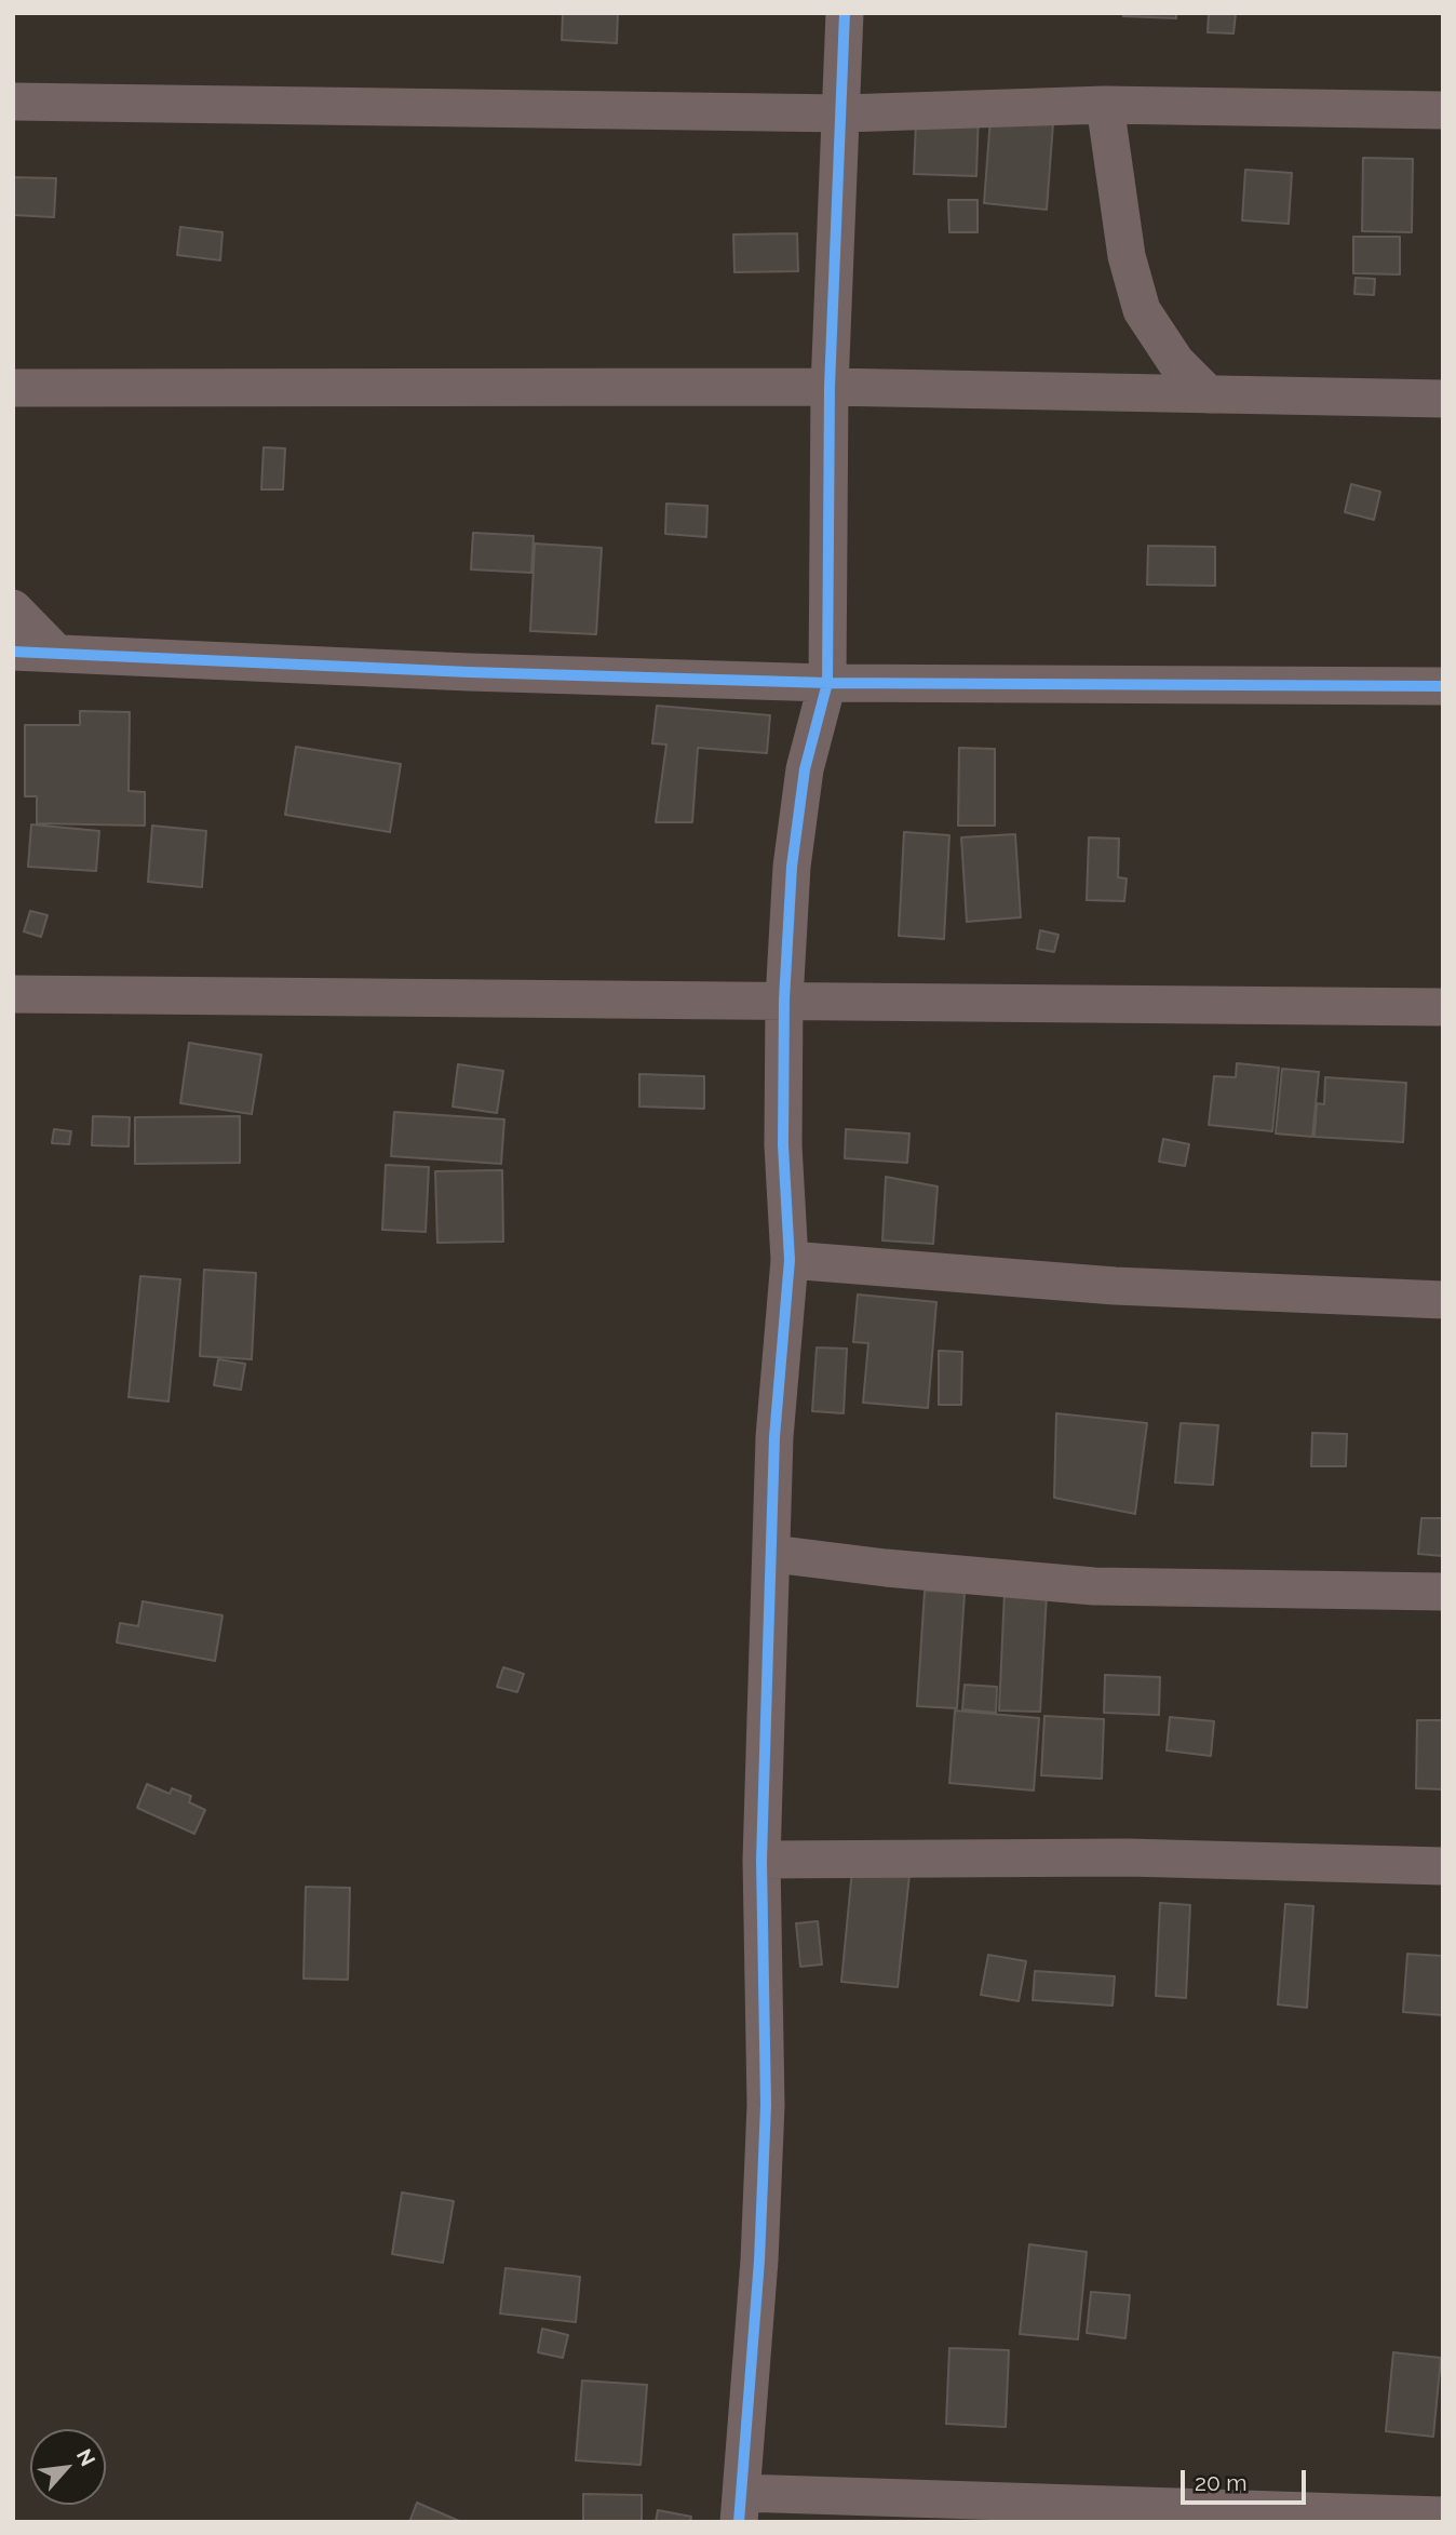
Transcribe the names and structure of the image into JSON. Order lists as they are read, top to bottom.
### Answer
{
  "scale_bar": "20 m",
  "north": "top right"
}
